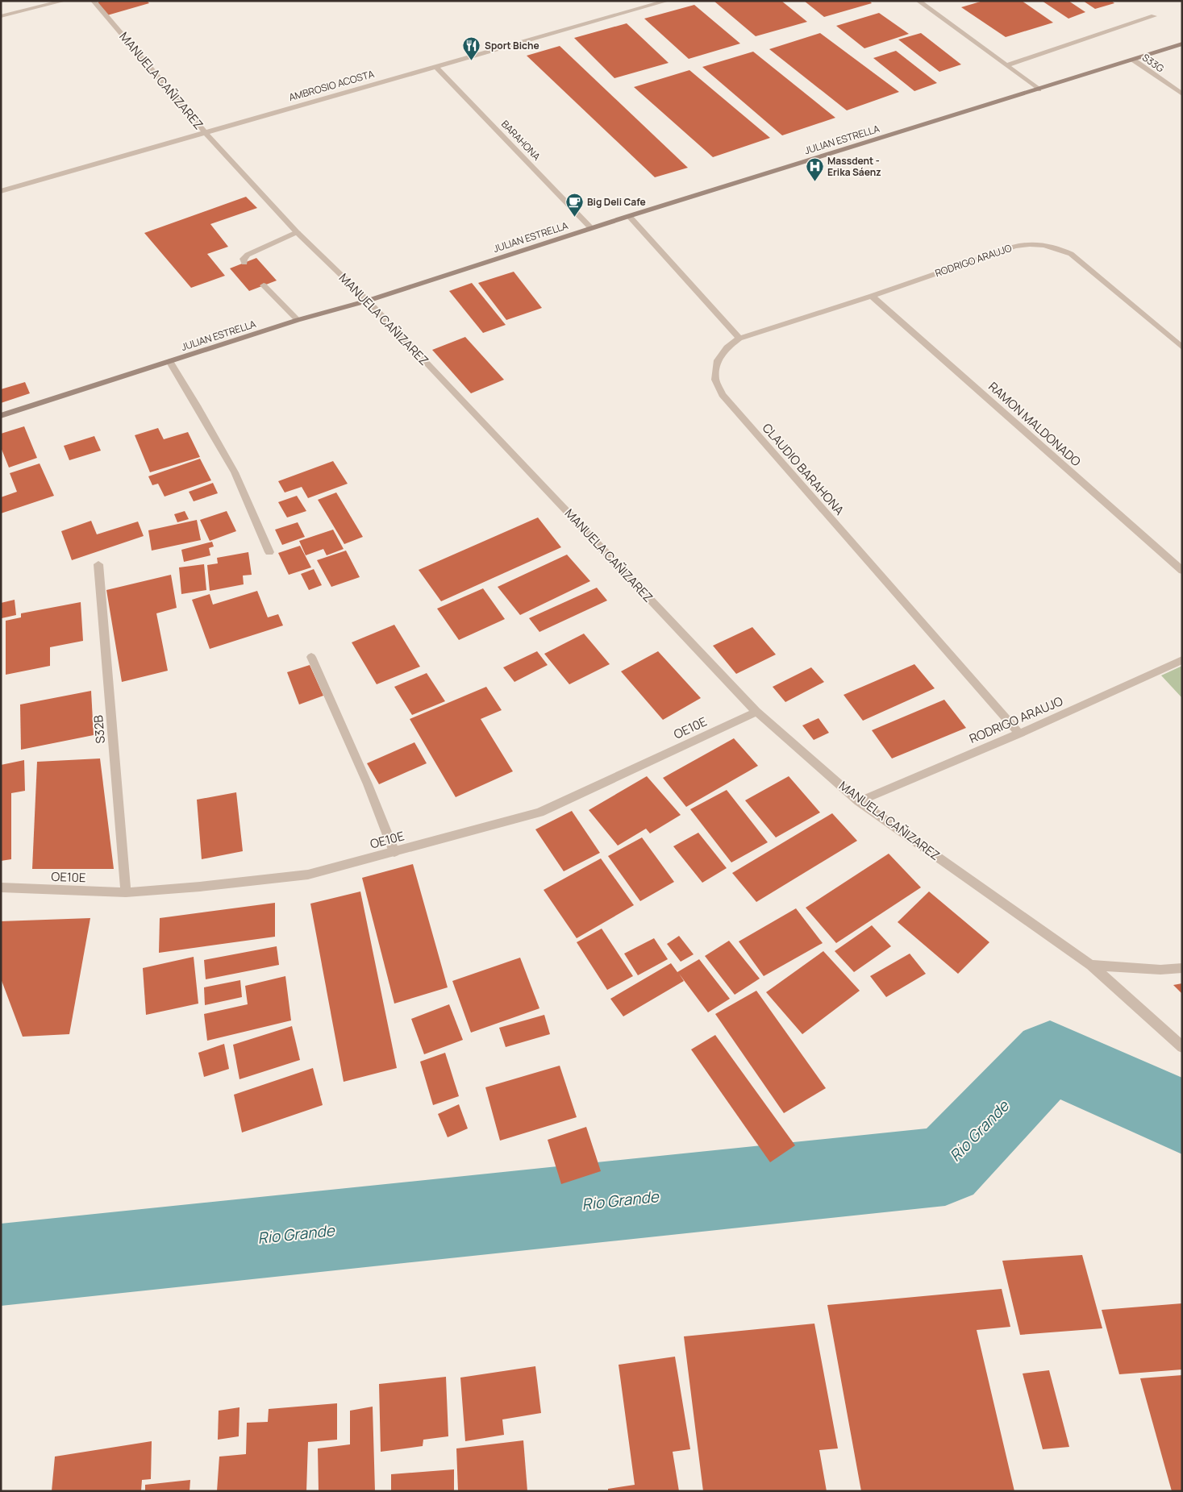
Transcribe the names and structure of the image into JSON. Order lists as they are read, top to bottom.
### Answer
{
  "streets": {
    "street": [
      "S33G",
      "MANUELA CAÑIZAREZ",
      "AMBROSIO ACOSTA",
      "JULIAN ESTRELLA",
      "BARAHONA",
      "RODRIGO ARAUJO",
      "RAMON MALDONADO",
      "CLAUDIO BARAHONA",
      "OE10E",
      "S32B"
    ]
  },
  "crossings": [
    ["S33G", "JULIAN ESTRELLA"],
    ["MANUELA CAÑIZAREZ", "AMBROSIO ACOSTA"],
    ["MANUELA CAÑIZAREZ", "JULIAN ESTRELLA"],
    ["MANUELA CAÑIZAREZ", "RODRIGO ARAUJO"],
    ["MANUELA CAÑIZAREZ", "OE10E"],
    ["AMBROSIO ACOSTA", "BARAHONA"],
    ["JULIAN ESTRELLA", "BARAHONA"],
    ["RODRIGO ARAUJO", "RAMON MALDONADO"],
    ["RODRIGO ARAUJO", "CLAUDIO BARAHONA"],
    ["OE10E", "S32B"]
  ],
  "water": ["Rio Grande"],
  "places": {
    "restaurant": ["Sport Biche"],
    "hospital": ["Massdent - Erika Sáenz"],
    "cafe": ["Big Deli Cafe"]
  }
}
